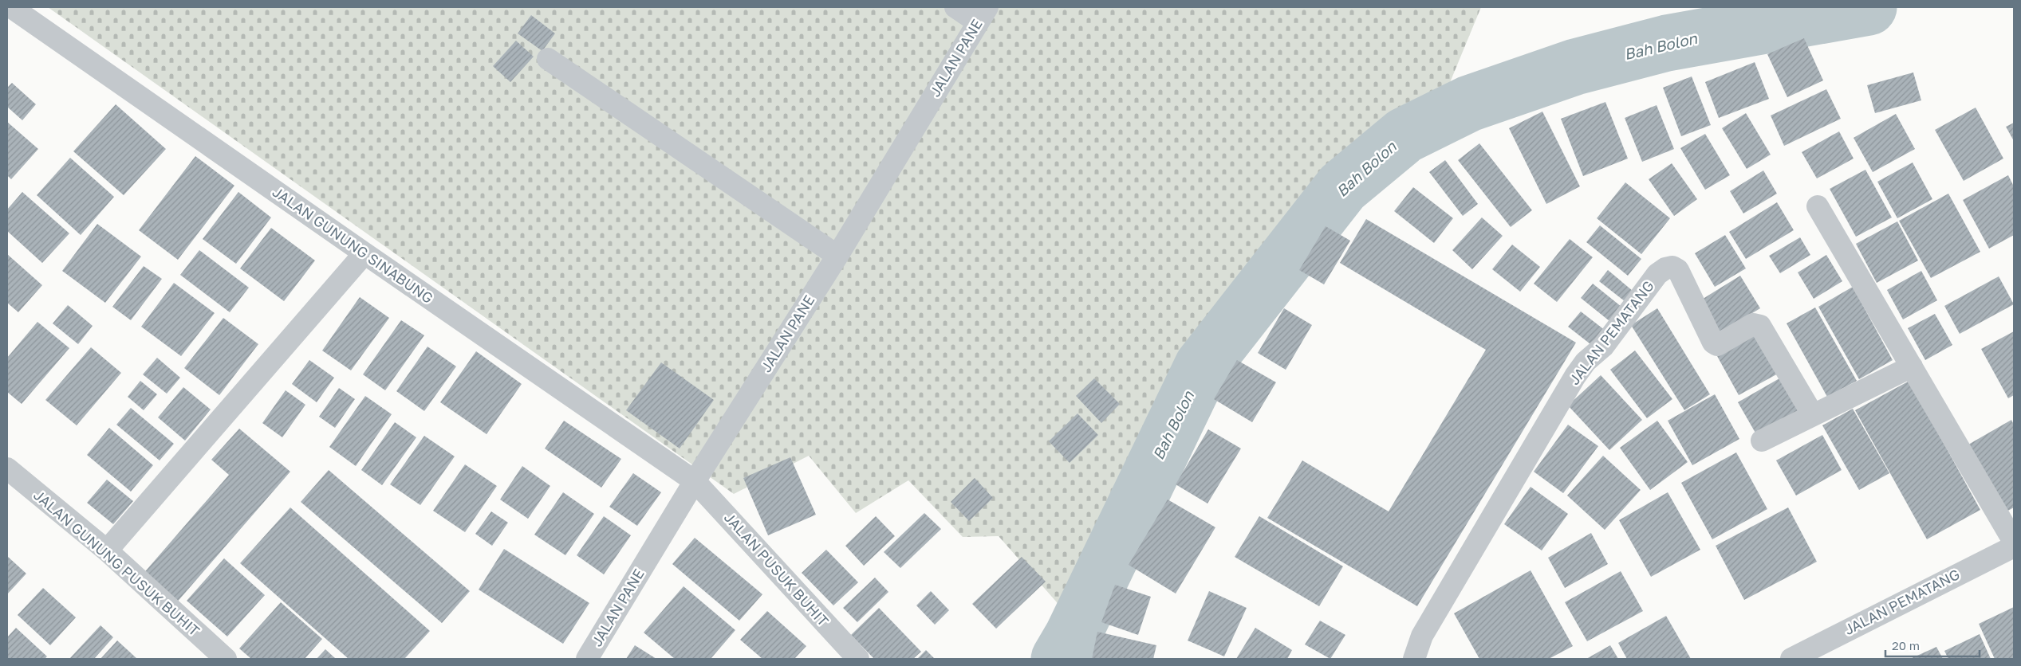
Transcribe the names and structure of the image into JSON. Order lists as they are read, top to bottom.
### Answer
{
  "streets": {
    "street": [
      "JALAN PANE",
      "JALAN GUNUNG SINABUNG",
      "JALAN PEMATANG",
      "JALAN GUNUNG PUSUK BUHIT",
      "JALAN PUSUK BUHIT"
    ]
  },
  "crossings": [
    ["JALAN PANE", "JALAN GUNUNG SINABUNG"],
    ["JALAN PANE", "JALAN PUSUK BUHIT"],
    ["JALAN GUNUNG SINABUNG", "JALAN PUSUK BUHIT"]
  ],
  "water": ["Bah Bolon"],
  "scale_bar": "20 m"
}
